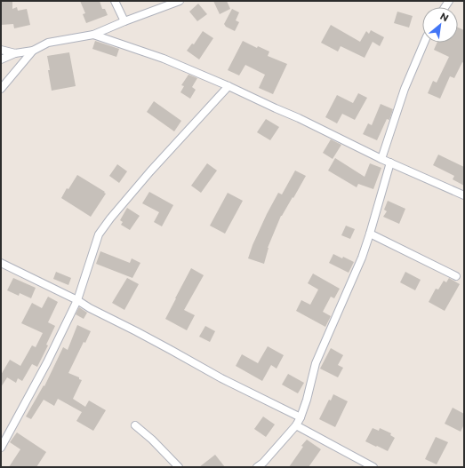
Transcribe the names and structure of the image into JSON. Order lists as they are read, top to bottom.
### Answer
{
  "north": "top right"
}
